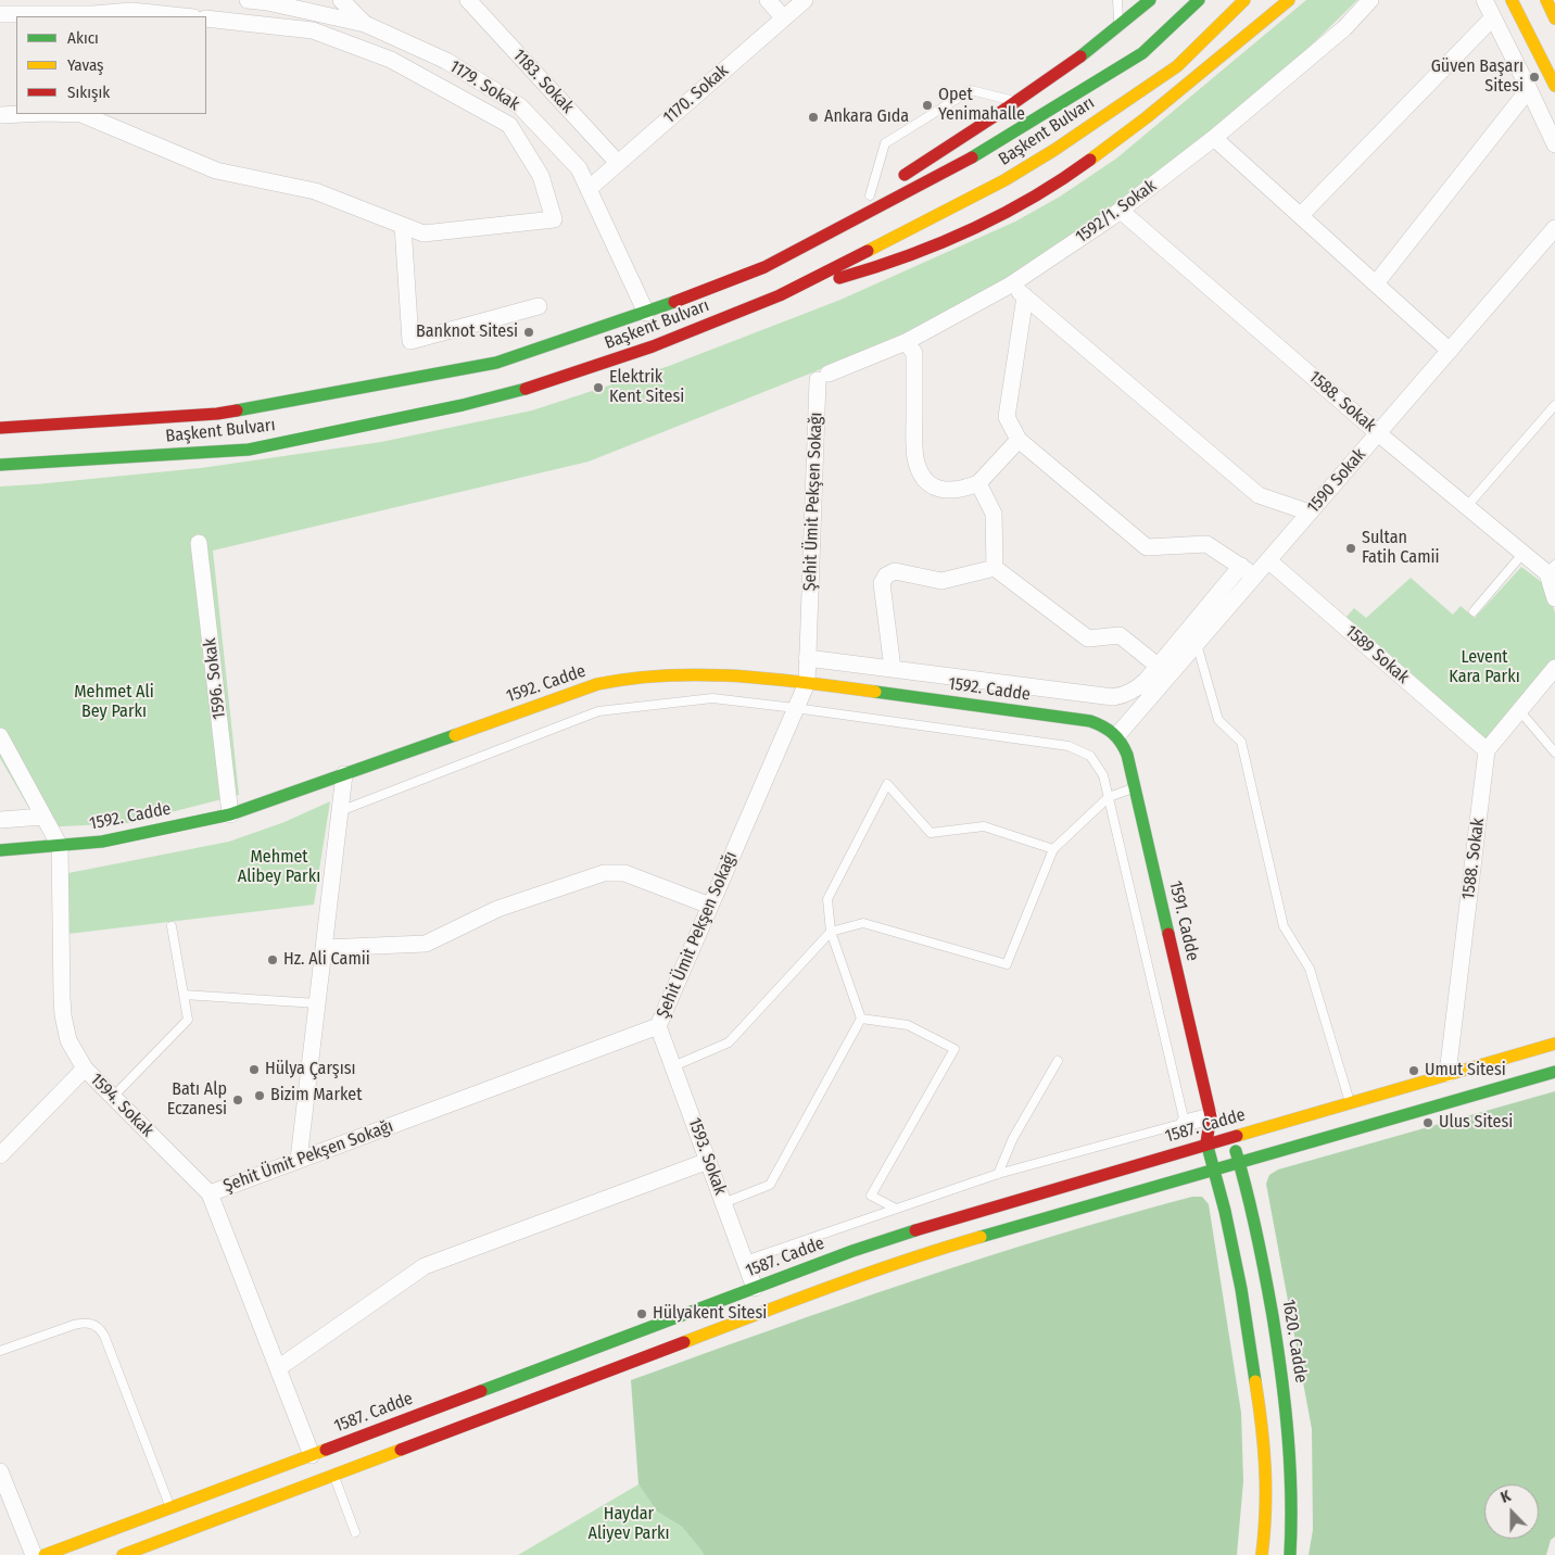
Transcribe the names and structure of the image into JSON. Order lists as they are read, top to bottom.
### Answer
{
  "streets": {
    "main road": [
      "Başkent Bulvarı",
      "1592. Cadde",
      "1591. Cadde",
      "1587. Cadde",
      "1620. Cadde"
    ],
    "street": [
      "1183. Sokak",
      "1179. Sokak",
      "1170. Sokak",
      "1592/1. Sokak",
      "1588. Sokak",
      "1590 Sokak",
      "Şehit Ümit Pekşen Sokağı",
      "1589 Sokak",
      "1596. Sokak",
      "1594. Sokak",
      "1593. Sokak"
    ]
  },
  "crossings": [
    ["1183. Sokak", "1170. Sokak"],
    ["1179. Sokak", "1170. Sokak"],
    ["1179. Sokak", "Başkent Bulvarı"],
    ["1592/1. Sokak", "1588. Sokak"],
    ["1592/1. Sokak", "Şehit Ümit Pekşen Sokağı"],
    ["1588. Sokak", "1590 Sokak"],
    ["1588. Sokak", "1589 Sokak"],
    ["1588. Sokak", "1587. Cadde"],
    ["1590 Sokak", "1589 Sokak"],
    ["1590 Sokak", "1592. Cadde"],
    ["1590 Sokak", "1591. Cadde"],
    ["Şehit Ümit Pekşen Sokağı", "1592. Cadde"],
    ["Şehit Ümit Pekşen Sokağı", "1594. Sokak"],
    ["Şehit Ümit Pekşen Sokağı", "1593. Sokak"],
    ["1596. Sokak", "1592. Cadde"],
    ["1592. Cadde", "1591. Cadde"],
    ["1592. Cadde", "1594. Sokak"],
    ["1594. Sokak", "1587. Cadde"],
    ["1587. Cadde", "1593. Sokak"],
    ["1587. Cadde", "1620. Cadde"]
  ],
  "parks": [
    "Levent Kara Parkı",
    "Mehmet Ali Bey Parkı",
    "Mehmet Alibey Parkı",
    "Haydar Aliyev Parkı"
  ],
  "places": [
    "Güven Başarı Sitesi",
    "Opet Yenimahalle",
    "Ankara Gıda",
    "Banknot Sitesi",
    "Elektrik Kent Sitesi",
    "Sultan Fatih Camii",
    "Hz. Ali Camii",
    "Hülya Çarşısı",
    "Umut Sitesi",
    "Bizim Market",
    "Batı Alp Eczanesi",
    "Ulus Sitesi",
    "Hülyakent Sitesi"
  ],
  "legend": ["Akıcı", "Yavaş", "Sıkışık"],
  "north": "top"
}
